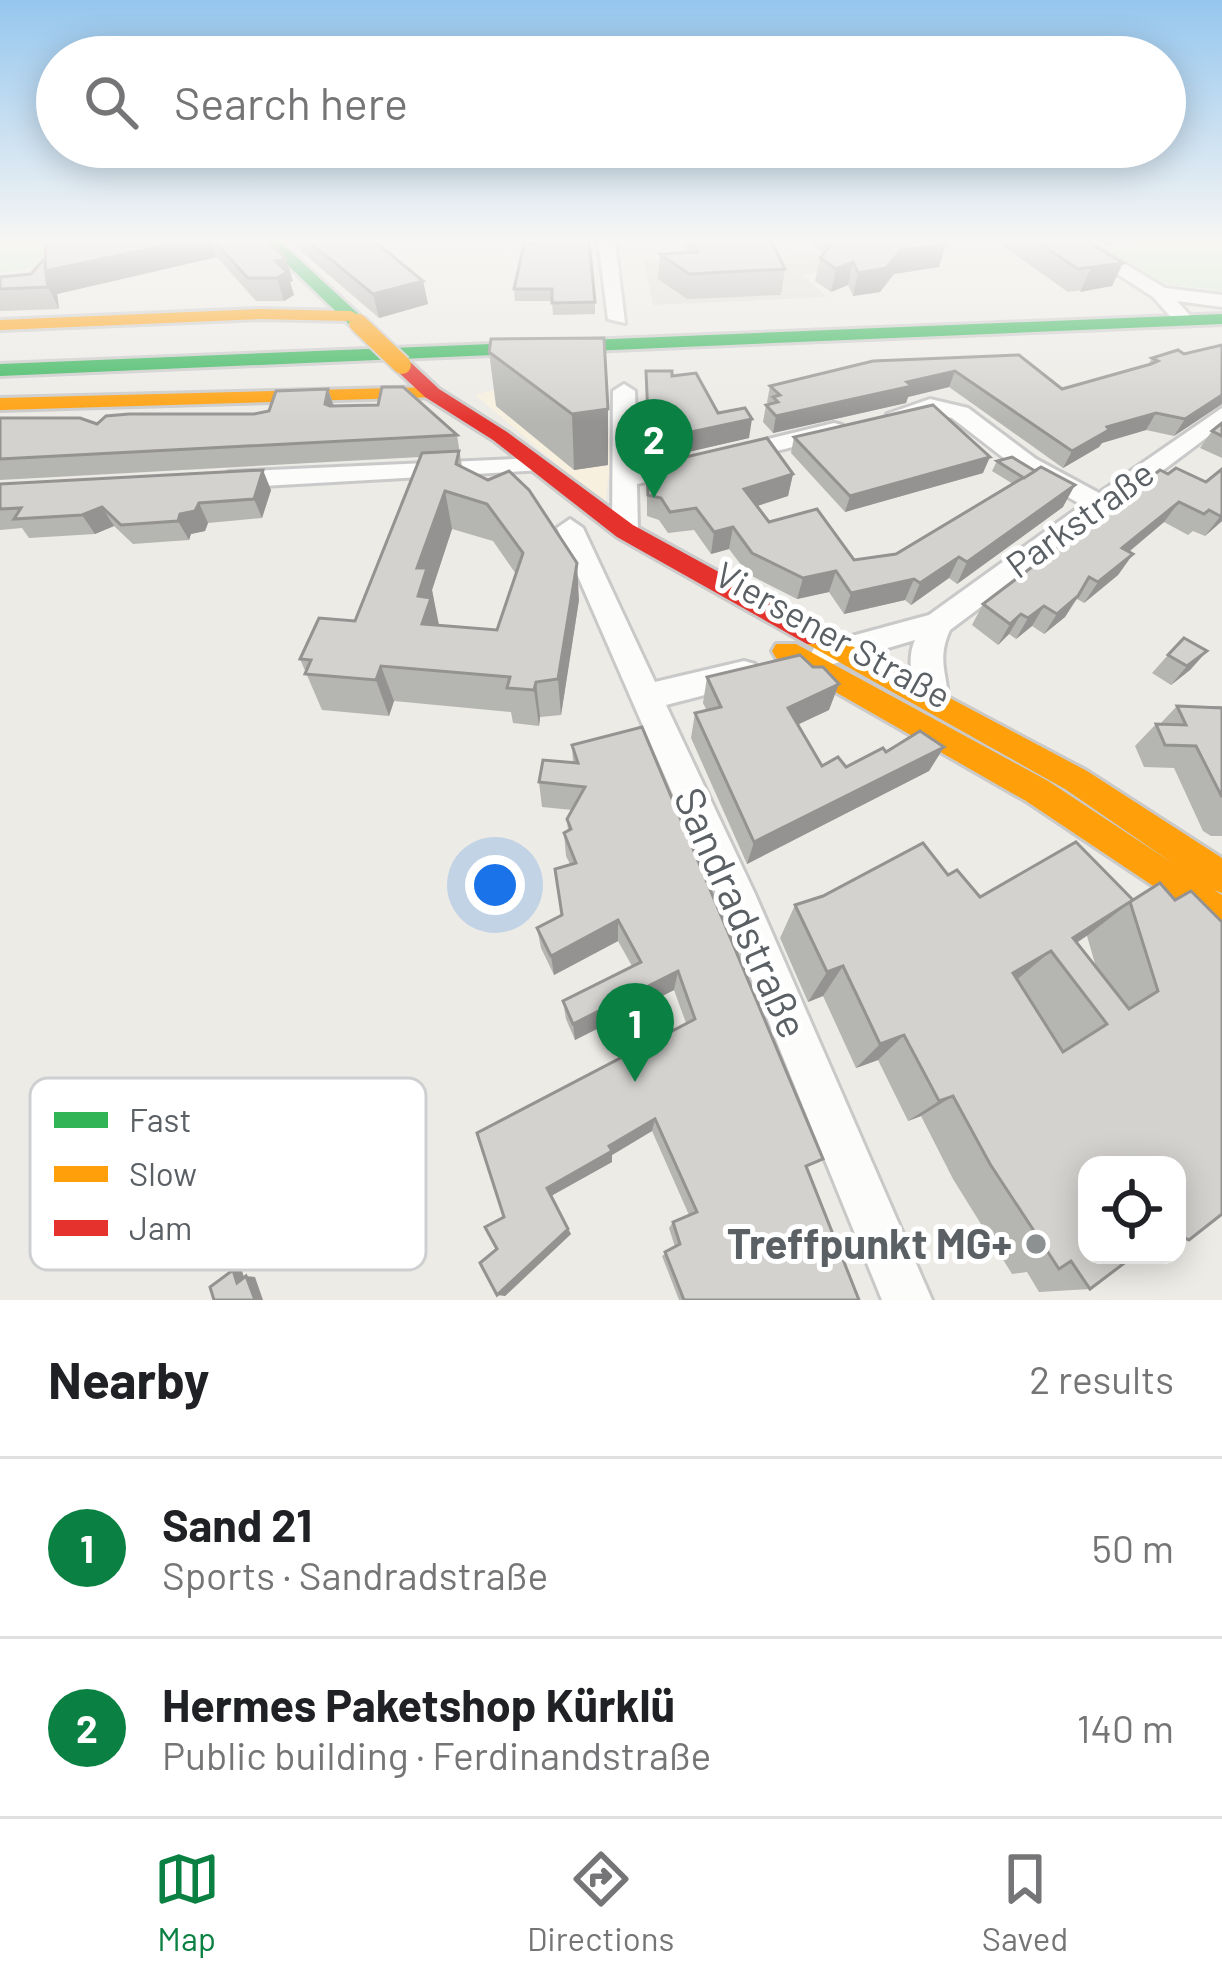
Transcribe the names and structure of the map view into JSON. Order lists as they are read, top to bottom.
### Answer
{
  "streets": {
    "main road": ["Viersener Straße"],
    "street": ["Parkstraße", "Sandradstraße"]
  },
  "crossings": [
    ["Parkstraße", "Viersener Straße"],
    ["Parkstraße", "Sandradstraße"],
    ["Viersener Straße", "Sandradstraße"]
  ],
  "places": ["Treffpunkt MG+"],
  "legend": ["Fast", "Slow", "Jam"],
  "page": {
    "search": "Search here",
    "pins": ["2", "1"],
    "heading": ["Nearby", "2 results"],
    "list": [
      {
        "mark": "1",
        "name": "Sand 21",
        "note": "Sports · Sandradstraße",
        "value": "50 m"
      },
      {
        "mark": "2",
        "name": "Hermes Paketshop Kürklü",
        "note": "Public building · Ferdinandstraße",
        "value": "140 m"
      }
    ],
    "nav": ["Map", "Directions", "Saved"]
  }
}
